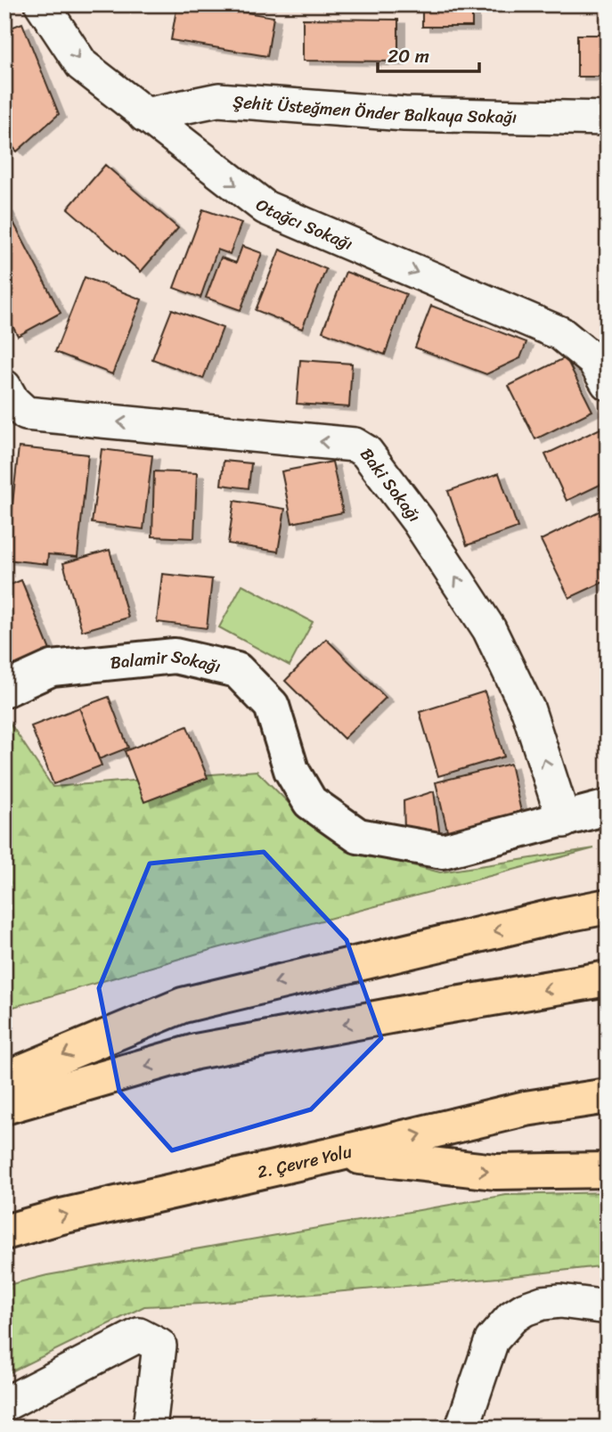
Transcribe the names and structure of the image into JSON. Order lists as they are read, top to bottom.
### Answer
{
  "streets": {
    "highway": ["2. Çevre Yolu"],
    "street": [
      "Şehit Üsteğmen Önder Balkaya Sokağı",
      "Otağcı Sokağı",
      "Baki Sokağı",
      "Balamir Sokağı"
    ]
  },
  "crossings": [
    ["Şehit Üsteğmen Önder Balkaya Sokağı", "Otağcı Sokağı"],
    ["Baki Sokağı", "Balamir Sokağı"]
  ],
  "one_way": ["Otağcı Sokağı", "Baki Sokağı"],
  "scale_bar": "20 m"
}
